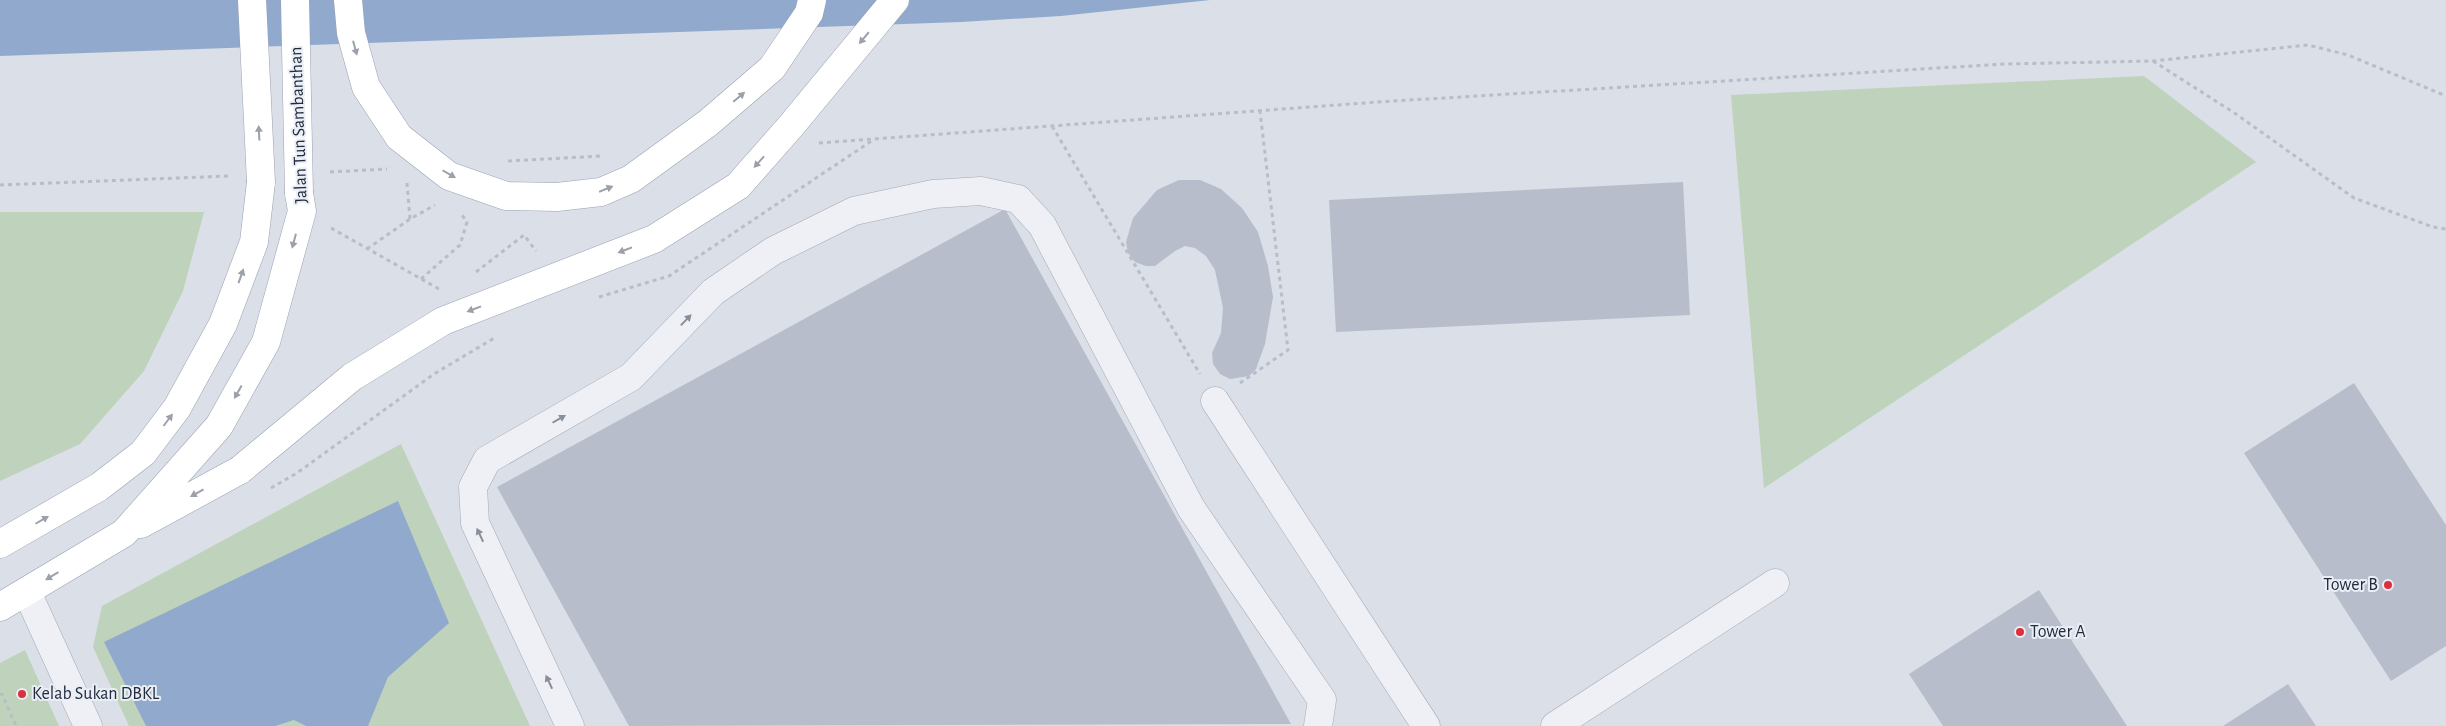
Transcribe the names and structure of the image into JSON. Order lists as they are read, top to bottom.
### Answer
{
  "streets": {
    "main road": ["Jalan Tun Sambanthan"]
  },
  "places": ["Tower B", "Tower A", "Kelab Sukan DBKL"]
}
